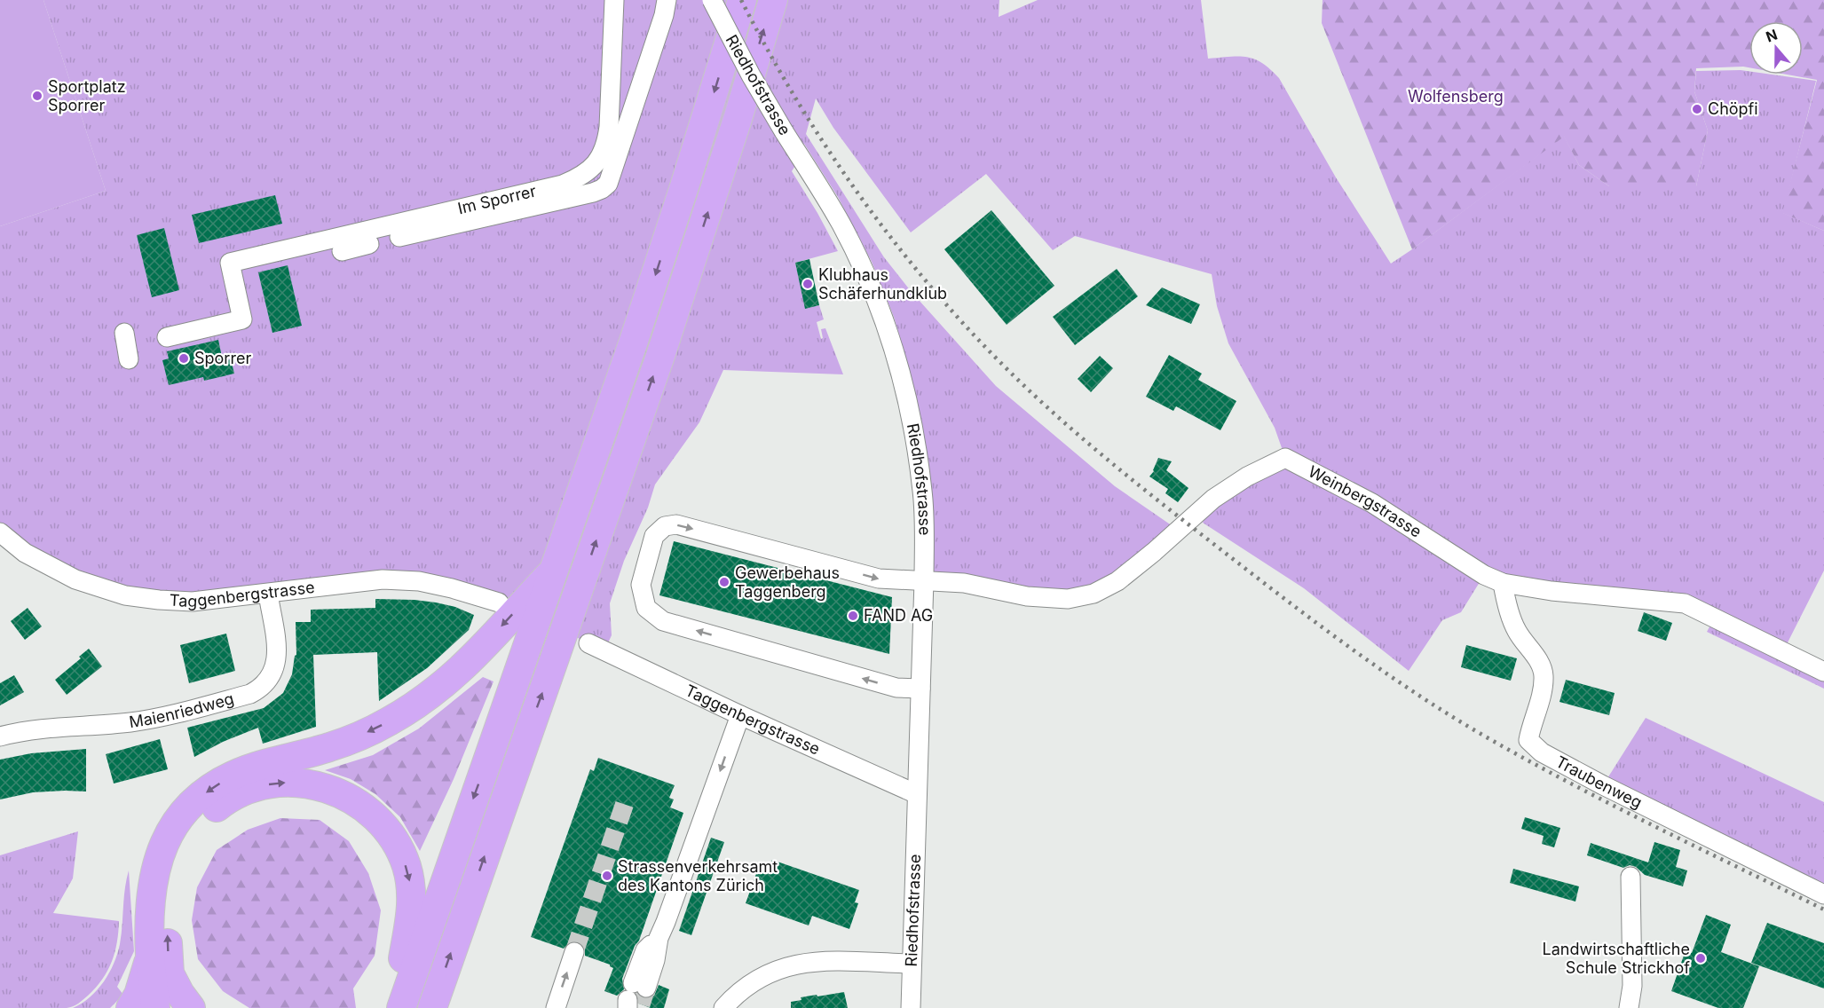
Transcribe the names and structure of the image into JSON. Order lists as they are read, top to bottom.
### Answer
{
  "streets": {
    "street": [
      "Riedhofstrasse",
      "Im Sporrer",
      "Weinbergstrasse",
      "Taggenbergstrasse",
      "Maienriedweg",
      "Traubenweg"
    ]
  },
  "crossings": [
    ["Riedhofstrasse", "Weinbergstrasse"],
    ["Riedhofstrasse", "Taggenbergstrasse"],
    ["Weinbergstrasse", "Traubenweg"],
    ["Taggenbergstrasse", "Maienriedweg"]
  ],
  "parks": ["Wolfensberg"],
  "places": [
    "Sportplatz Sporrer",
    "Chöpfi",
    "Klubhaus Schäferhundklub",
    "Sporrer",
    "Gewerbehaus Taggenberg",
    "FAND AG",
    "Strassenverkehrsamt des Kantons Zürich",
    "Landwirtschaftliche Schule Strickhof"
  ],
  "north": "top"
}
